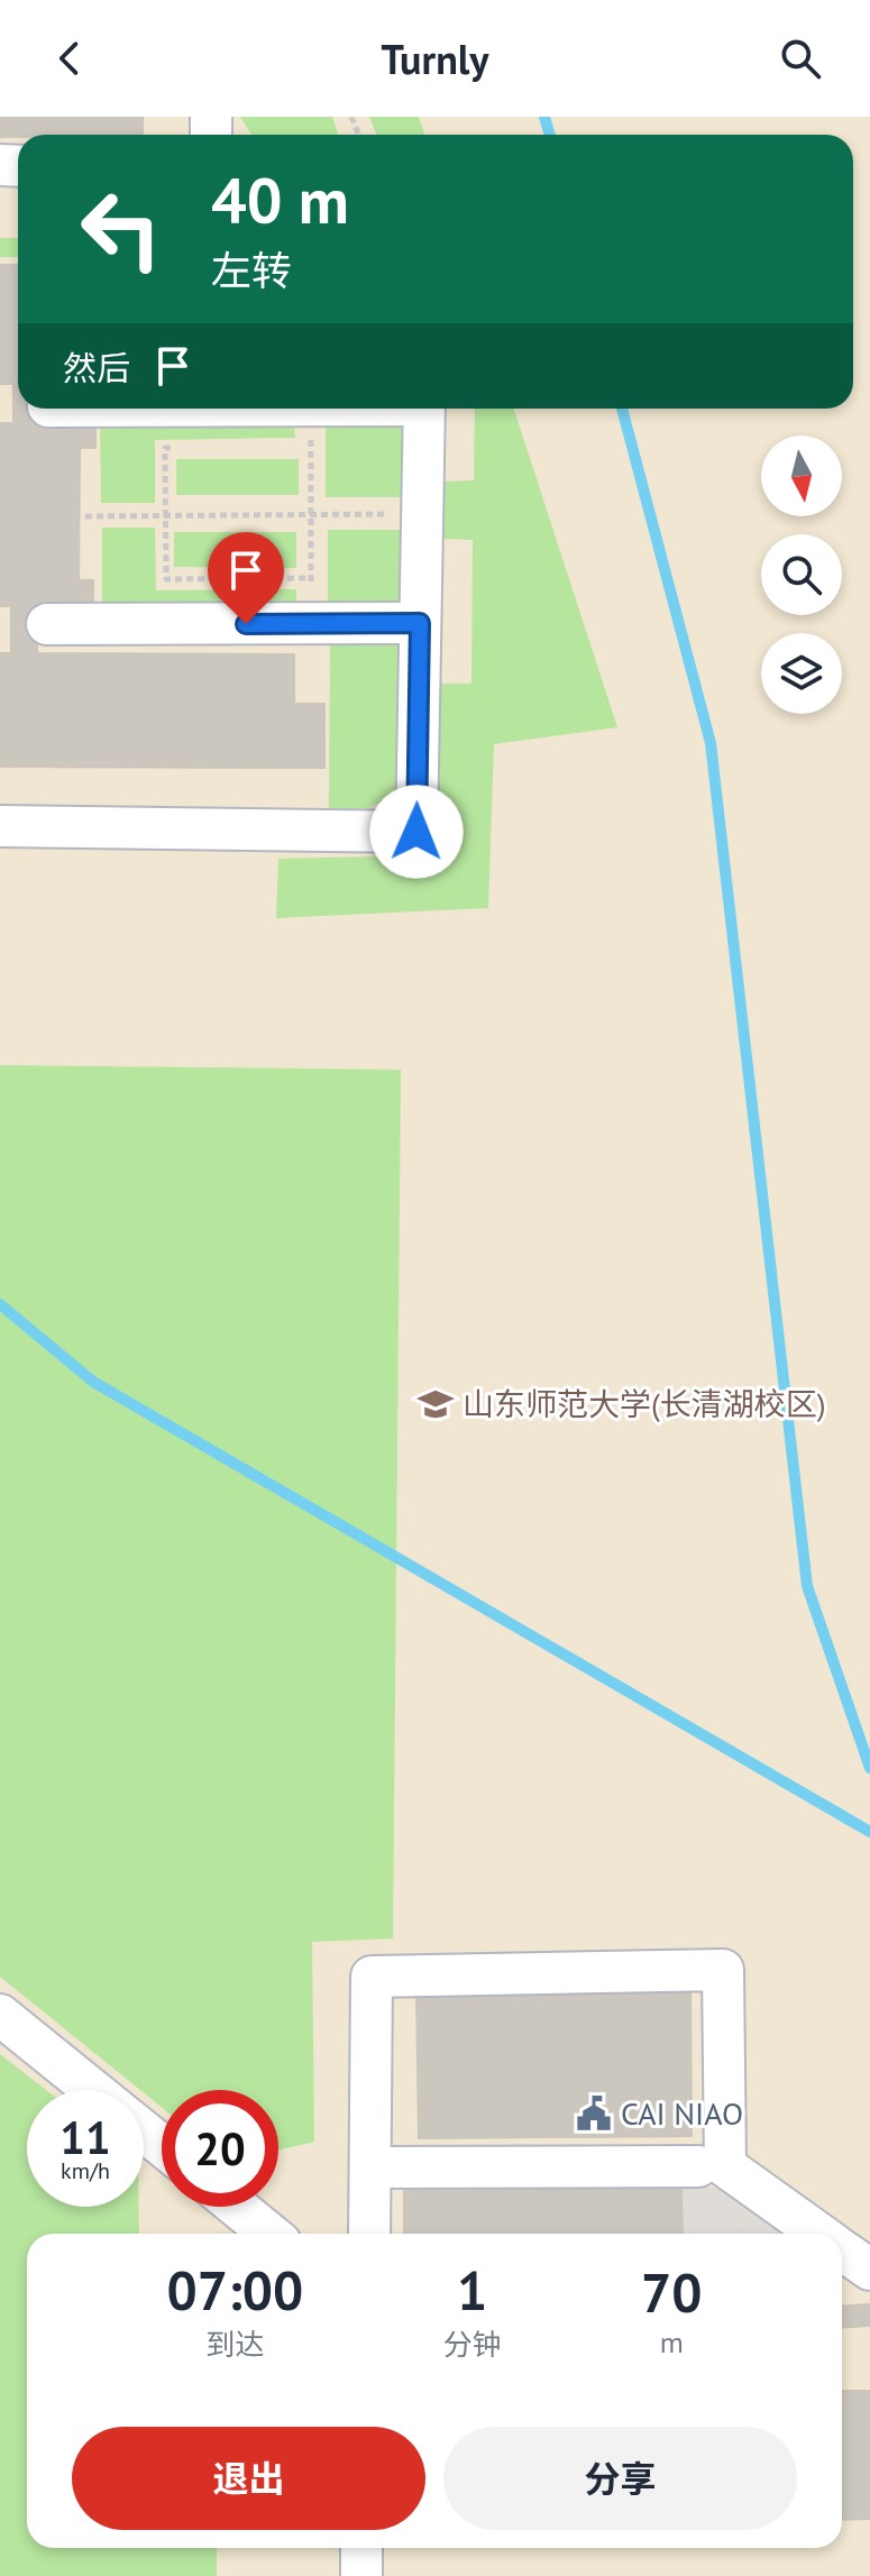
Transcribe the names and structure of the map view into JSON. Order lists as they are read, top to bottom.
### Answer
{
  "places": {
    "school or university": ["山东师范大学(长清湖校区)"],
    "public building": ["CAI NIAO"]
  },
  "north": "bottom",
  "page": {
    "header": "Turnly",
    "turn": ["40 m", "左转"],
    "then": "然后",
    "speed": "11 km/h",
    "limit": "20",
    "eta": [
      "07:00",
      "到达",
      "1",
      "分钟",
      "70",
      "m"
    ],
    "buttons": ["退出", "分享"]
  }
}
